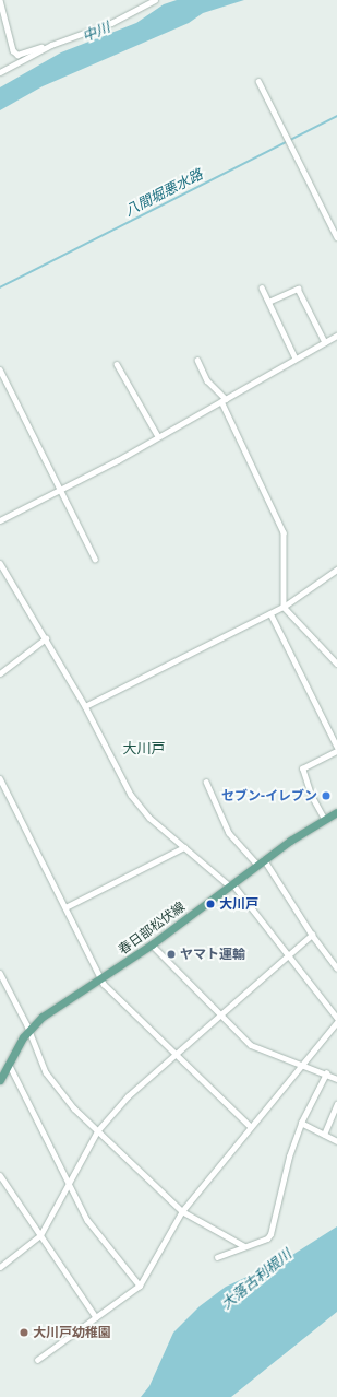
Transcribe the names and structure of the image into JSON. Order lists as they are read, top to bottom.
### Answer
{
  "streets": {
    "main road": ["春日部松伏線"]
  },
  "districts": ["大川戸"],
  "water": ["中川", "八間堀悪水路", "大落古利根川"],
  "places": [
    "セブン-イレブン",
    "大川戸",
    "ヤマト運輸",
    "大川戸幼稚園"
  ]
}
